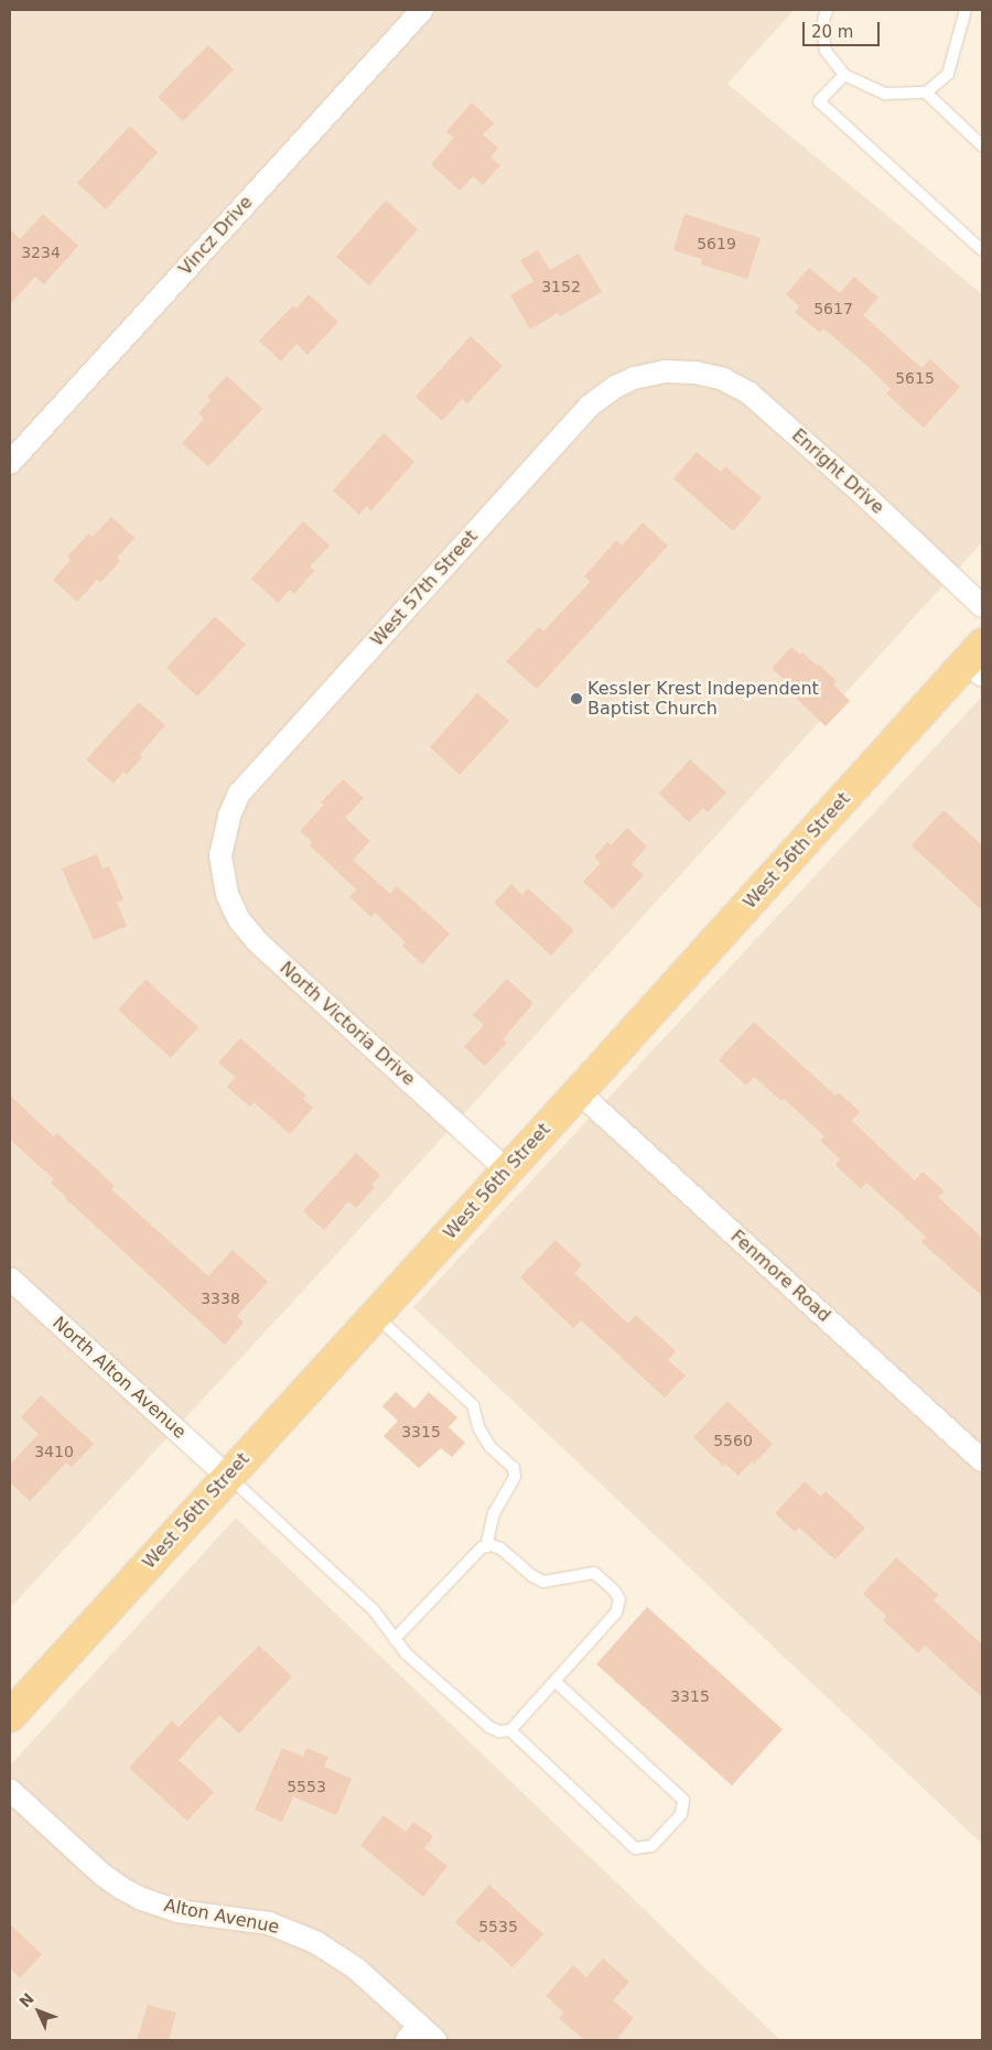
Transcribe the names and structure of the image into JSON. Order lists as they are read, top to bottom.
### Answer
{
  "streets": {
    "main road": ["West 56th Street"],
    "street": [
      "Vincz Drive",
      "Enright Drive",
      "West 57th Street",
      "North Victoria Drive",
      "Fenmore Road",
      "North Alton Avenue",
      "Alton Avenue"
    ]
  },
  "crossings": [
    ["Enright Drive", "West 57th Street"],
    ["West 57th Street", "North Victoria Drive"],
    ["West 56th Street", "North Victoria Drive"],
    ["West 56th Street", "Fenmore Road"],
    ["West 56th Street", "North Alton Avenue"]
  ],
  "places": ["Kessler Krest Independent Baptist Church"],
  "house_numbers": [
    "5619",
    "3234",
    "3152",
    "5617",
    "5615",
    "3338",
    "3315",
    "5560",
    "3410",
    "3315",
    "5553",
    "5535"
  ],
  "scale_bar": "20 m",
  "north": "top left"
}
